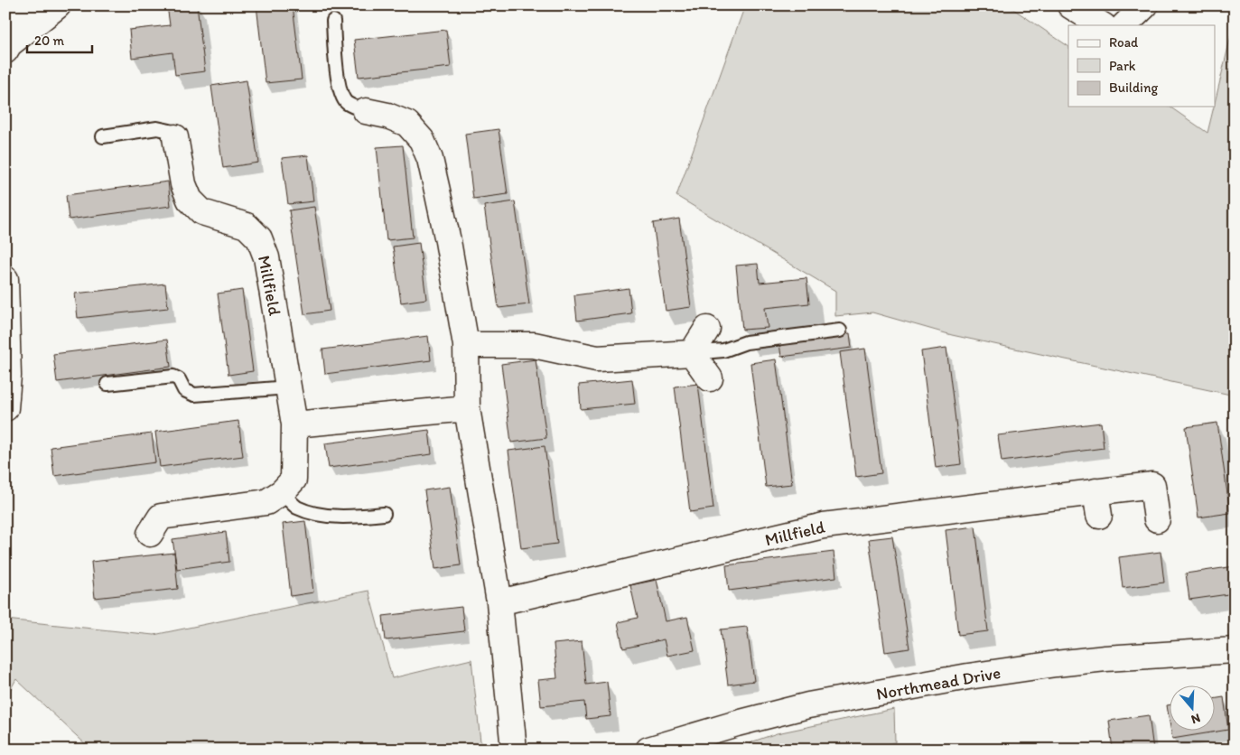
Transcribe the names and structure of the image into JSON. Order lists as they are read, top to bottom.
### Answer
{
  "streets": {
    "main road": ["Millfield", "Northmead Drive"]
  },
  "legend": ["Road", "Park", "Building"],
  "scale_bar": "20 m",
  "north": "bottom"
}
